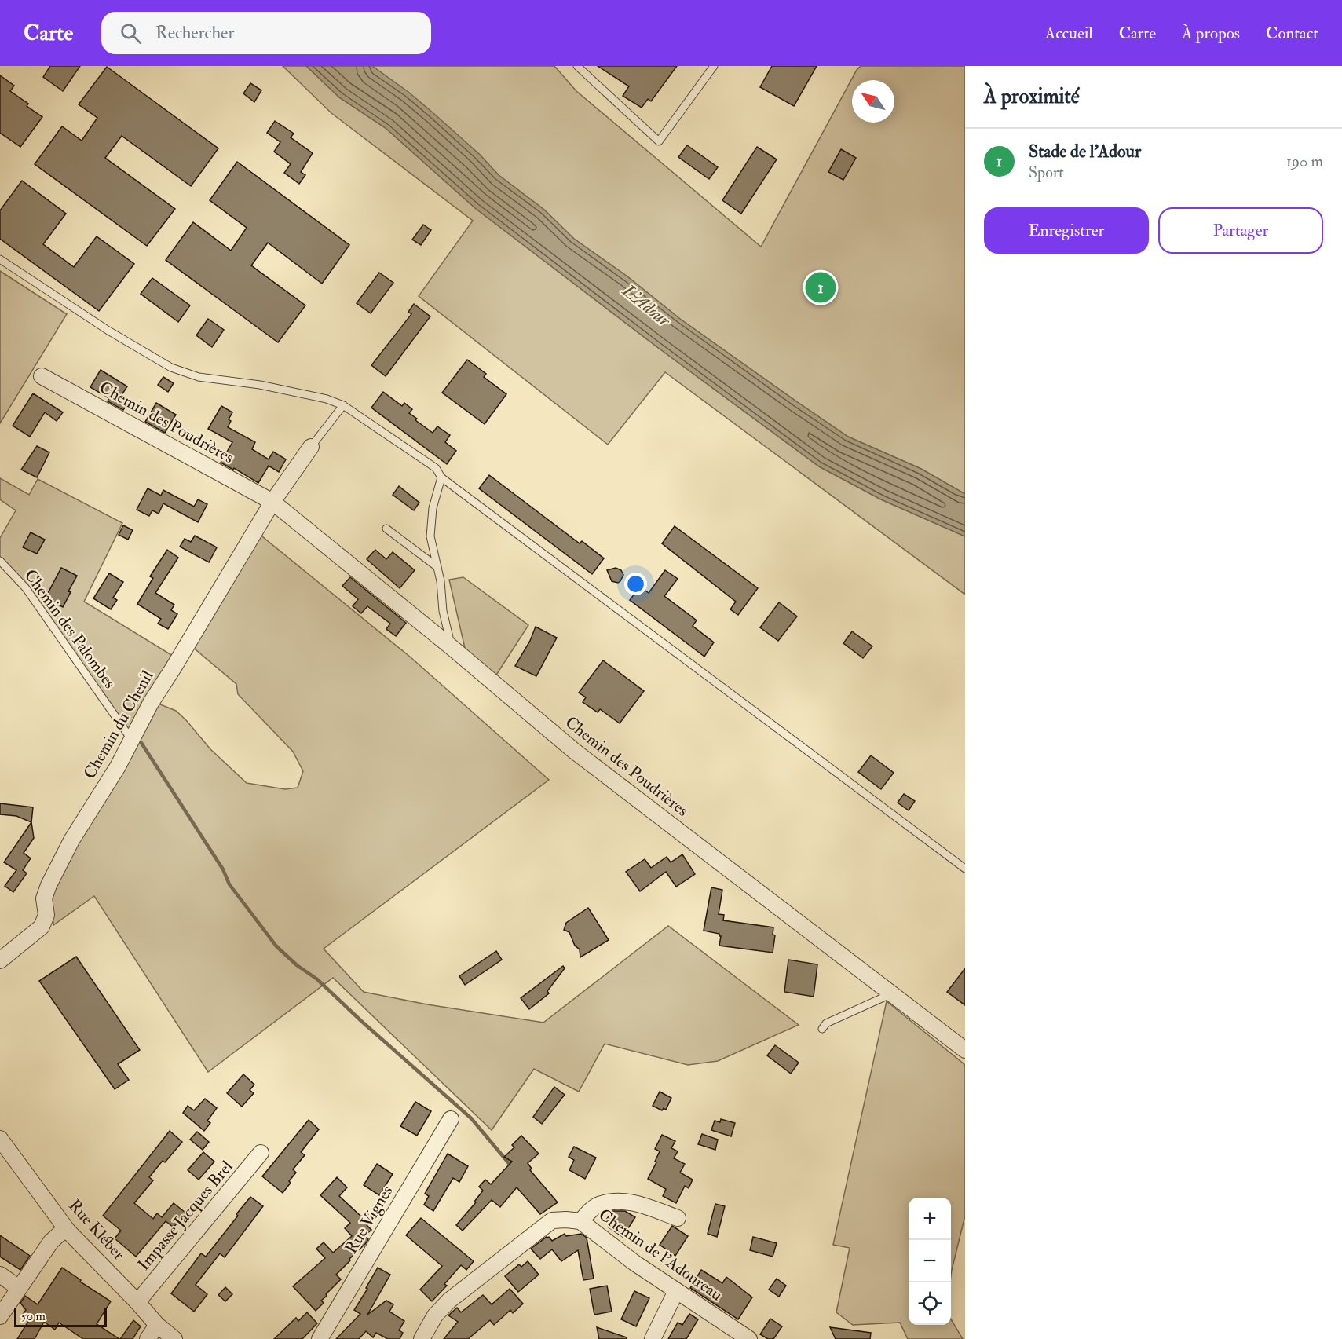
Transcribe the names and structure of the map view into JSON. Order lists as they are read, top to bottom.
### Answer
{
  "streets": {
    "street": [
      "Chemin des Poudrières",
      "Chemin du Chenil",
      "Impasse Jacques Brel",
      "Rue Vignes",
      "Rue Kléber",
      "Chemin de l'Adoureau"
    ],
    "lane": ["Chemin des Palombes"]
  },
  "crossings": [
    ["Chemin des Poudrières", "Chemin du Chenil"],
    ["Chemin des Palombes", "Chemin du Chenil"],
    ["Impasse Jacques Brel", "Rue Kléber"]
  ],
  "water": ["L'Adour"],
  "scale_bar": "50 m",
  "north": "top left",
  "page": {
    "header": "Carte",
    "search": "Rechercher",
    "nav": [
      "Accueil",
      "Carte",
      "À propos",
      "Contact"
    ],
    "heading": "À proximité",
    "list": [
      {
        "mark": "1",
        "name": "Stade de l'Adour",
        "note": "Sport",
        "value": "190 m"
      }
    ],
    "buttons": ["Enregistrer", "Partager"],
    "pins": "1",
    "map_buttons": ["+", "−"],
    "scale": "50 m"
  }
}
